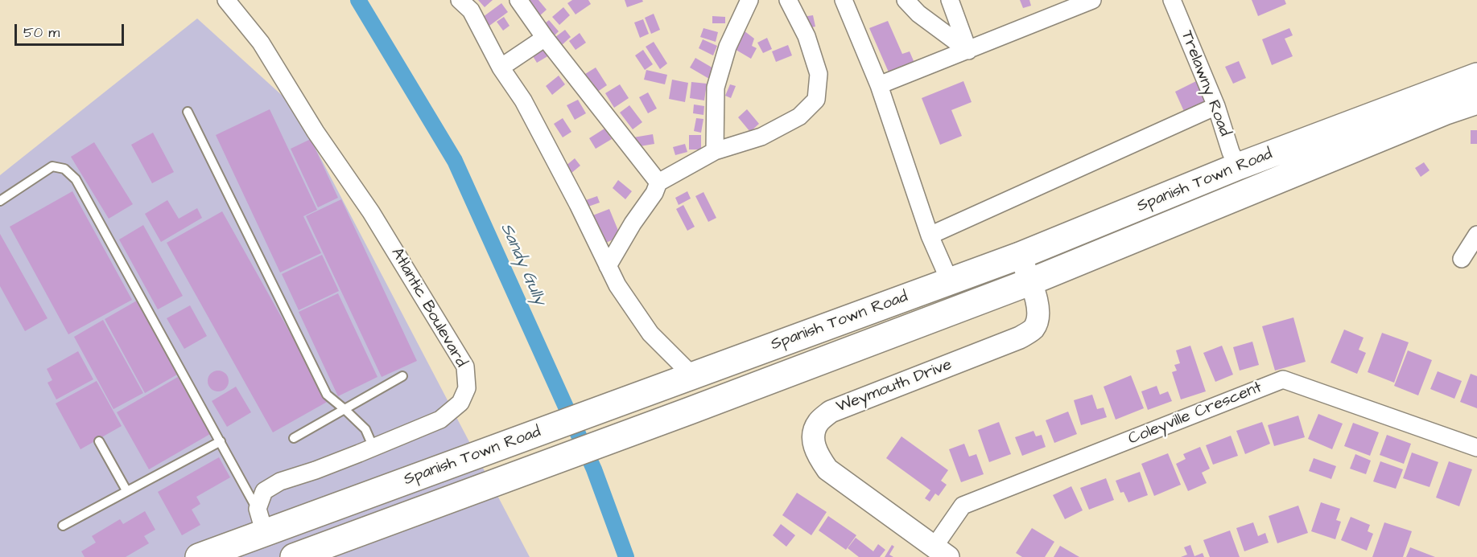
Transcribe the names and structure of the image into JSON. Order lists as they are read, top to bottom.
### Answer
{
  "streets": {
    "highway": ["Spanish Town Road"],
    "street": [
      "Trelawny Road",
      "Atlantic Boulevard",
      "Weymouth Drive",
      "Coleyville Crescent"
    ]
  },
  "crossings": [
    ["Trelawny Road", "Spanish Town Road"],
    ["Spanish Town Road", "Weymouth Drive"],
    ["Weymouth Drive", "Coleyville Crescent"]
  ],
  "water": ["Sandy Gully"],
  "scale_bar": "50 m"
}
